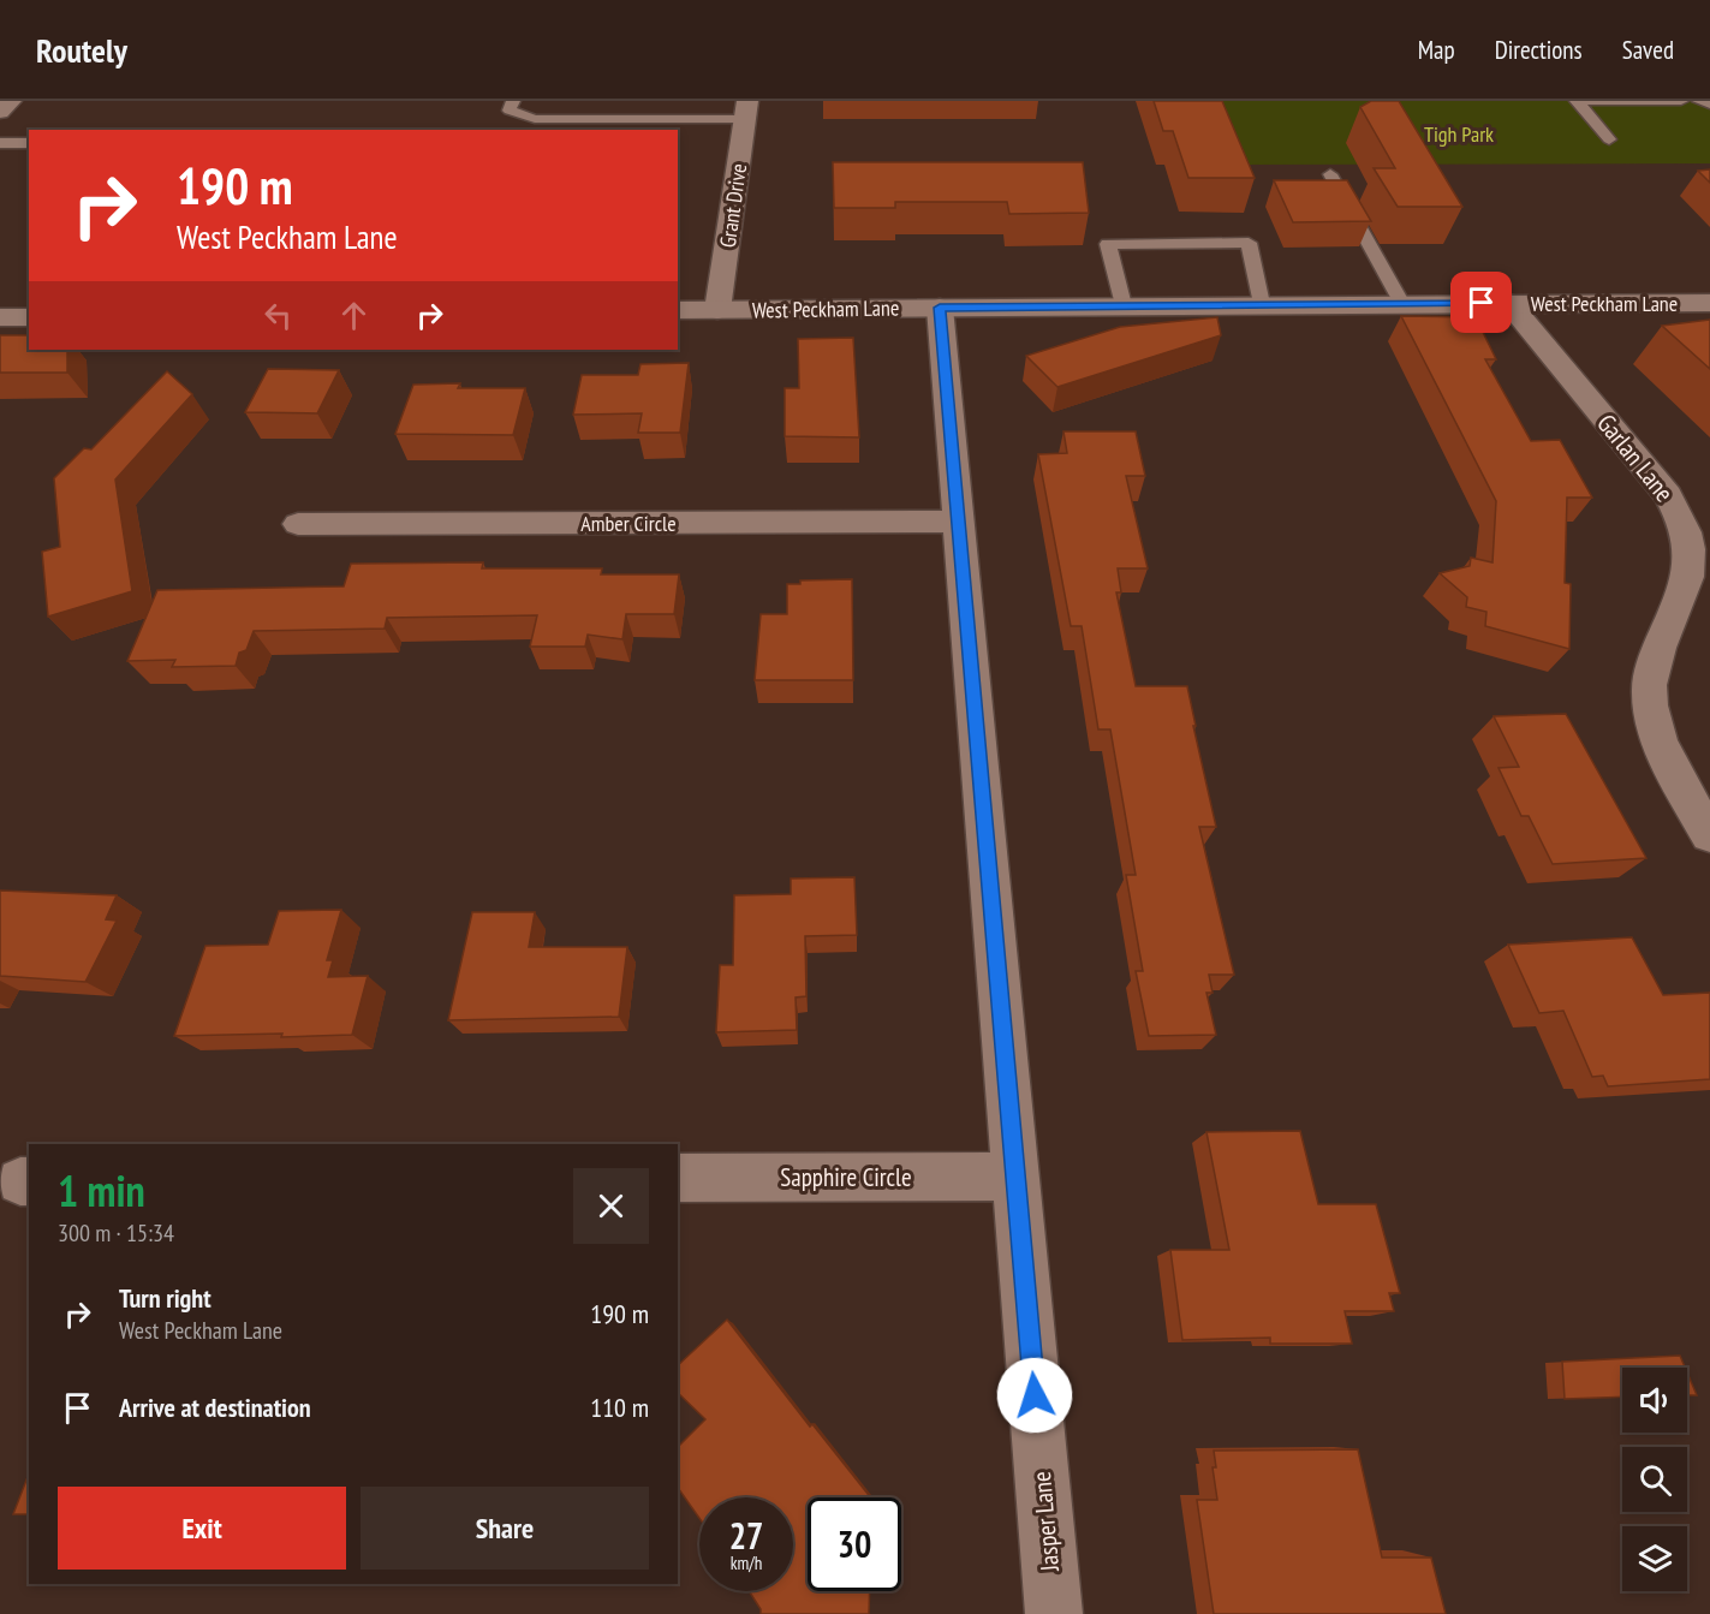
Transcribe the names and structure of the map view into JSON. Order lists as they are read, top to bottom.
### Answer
{
  "streets": {
    "street": [
      "Grant Drive",
      "West Peckham Lane",
      "Garlan Lane",
      "Amber Circle",
      "Sapphire Circle",
      "Jasper Lane"
    ]
  },
  "crossings": [
    ["Grant Drive", "West Peckham Lane"],
    ["West Peckham Lane", "Garlan Lane"],
    ["West Peckham Lane", "Jasper Lane"],
    ["Amber Circle", "Jasper Lane"],
    ["Sapphire Circle", "Jasper Lane"]
  ],
  "parks": ["Tigh Park"],
  "page": {
    "header": "Routely",
    "nav": ["Map", "Directions", "Saved"],
    "turn": ["190 m", "West Peckham Lane"],
    "heading": ["1 min", "300 m · 15:34"],
    "list": [
      {
        "name": "Turn right",
        "note": "West Peckham Lane",
        "value": "190 m"
      },
      {
        "name": "Arrive at destination",
        "value": "110 m"
      }
    ],
    "buttons": ["Exit", "Share"],
    "speed": "27 km/h",
    "limit": "30"
  }
}
